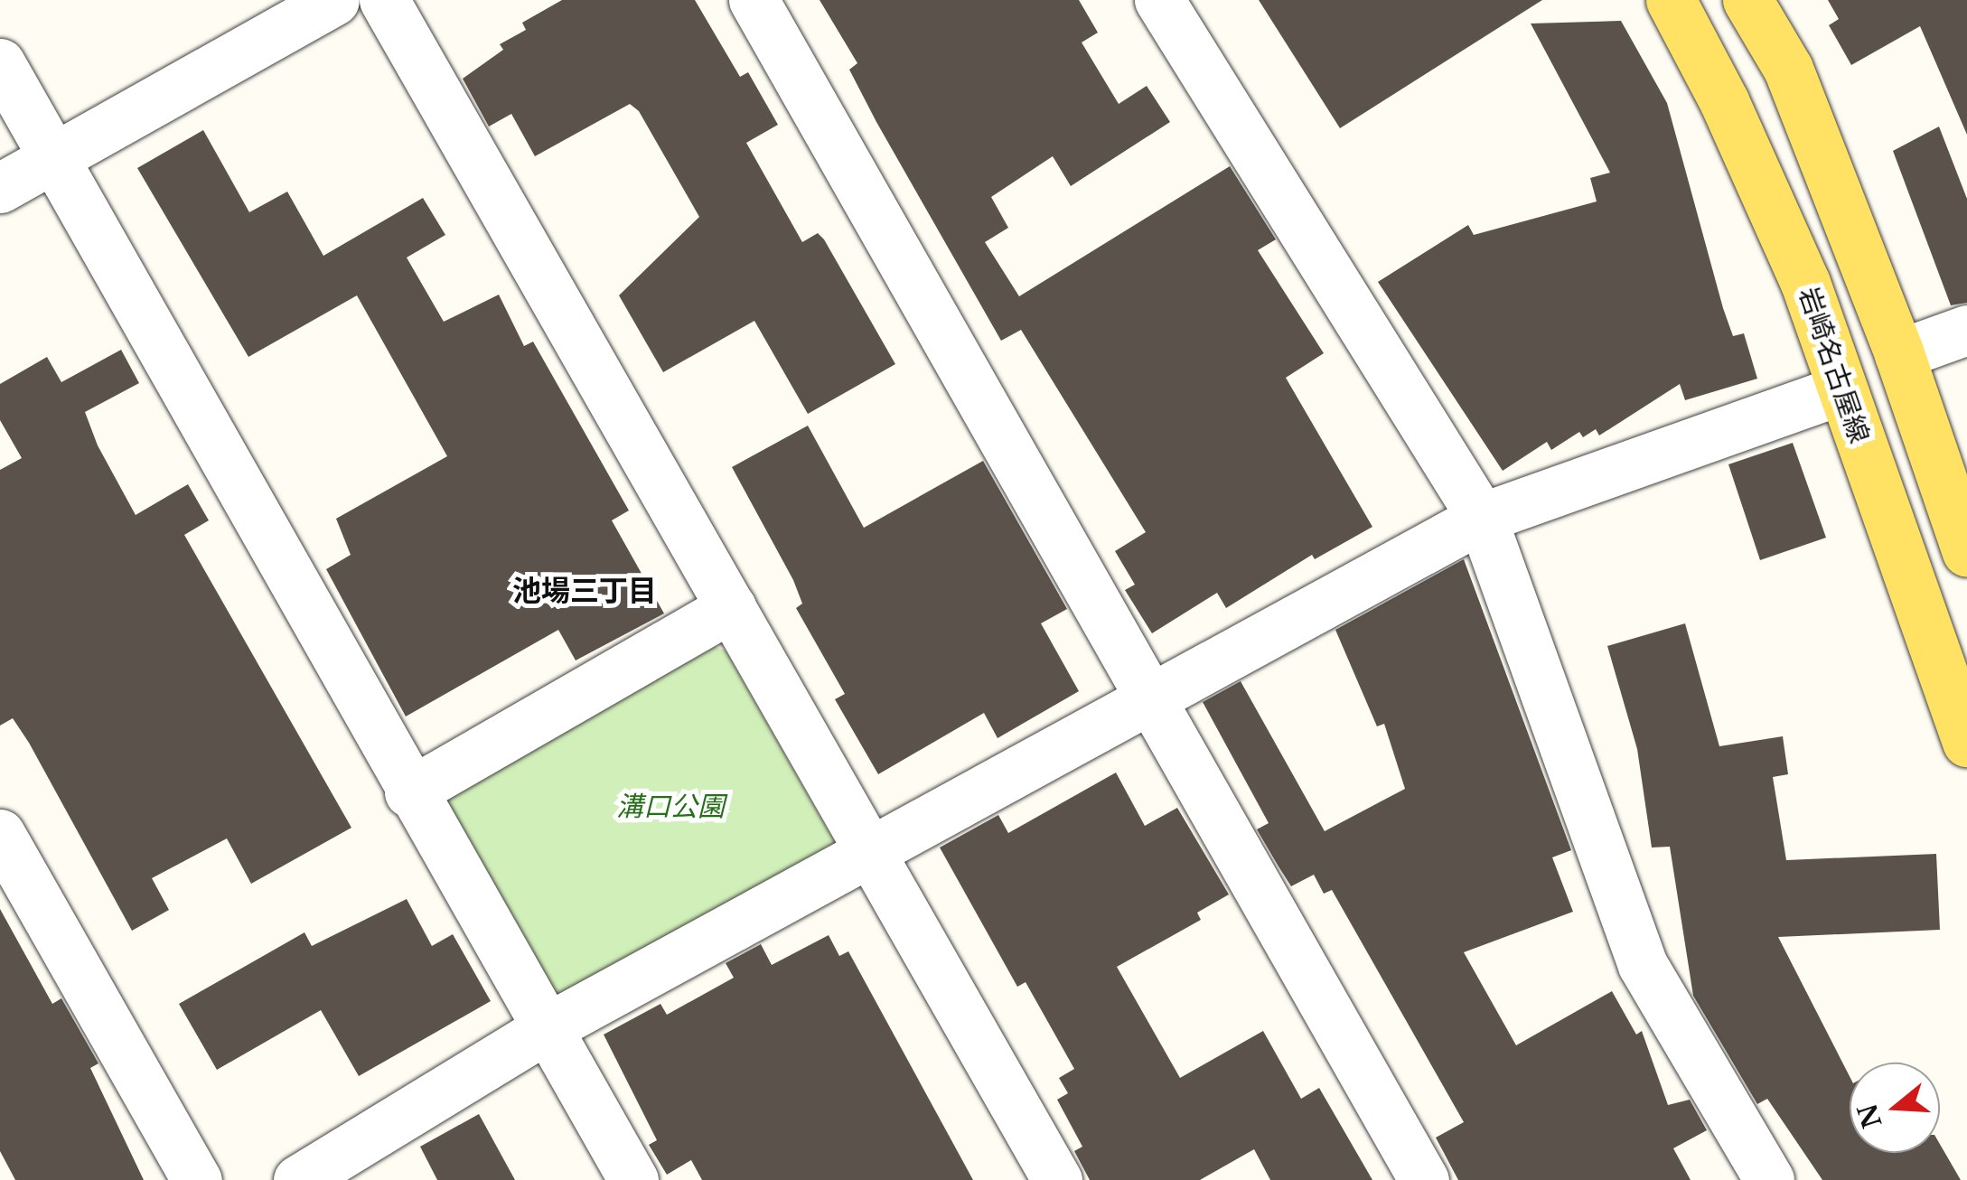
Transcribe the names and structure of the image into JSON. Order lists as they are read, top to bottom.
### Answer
{
  "streets": {
    "main road": ["岩崎名古屋線"]
  },
  "districts": ["池場三丁目"],
  "parks": ["溝口公園"],
  "north": "left"
}
